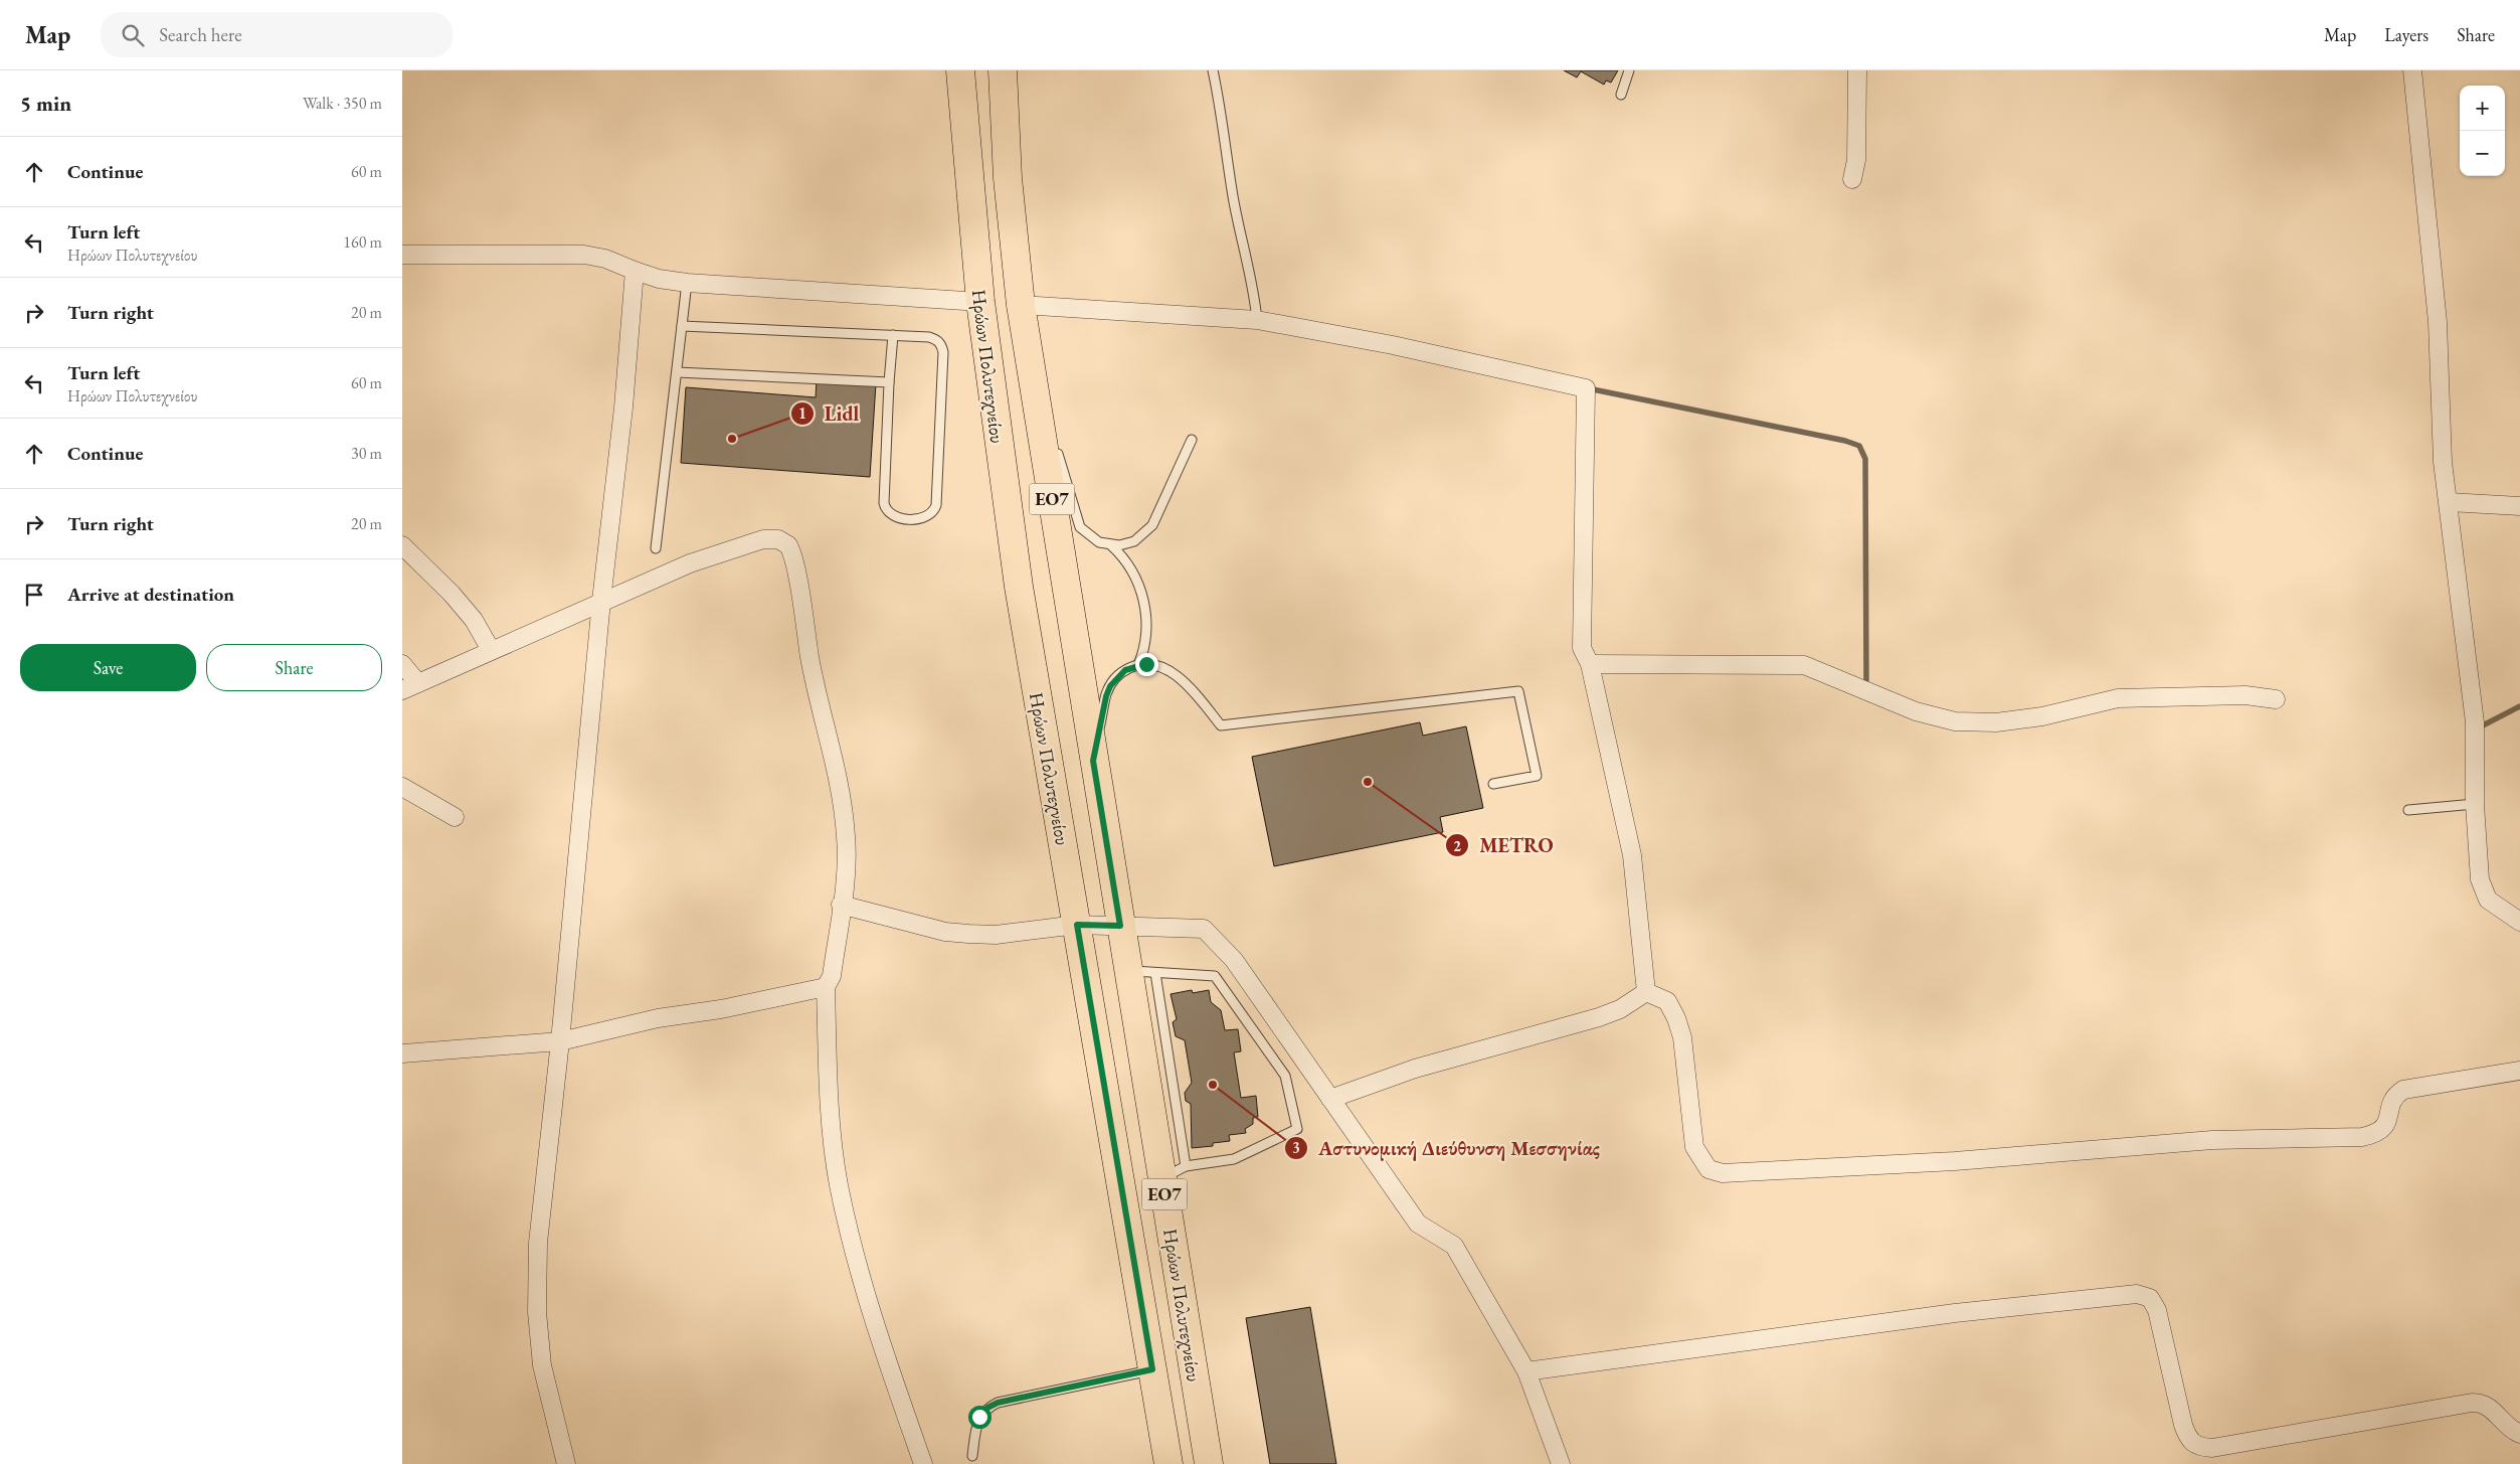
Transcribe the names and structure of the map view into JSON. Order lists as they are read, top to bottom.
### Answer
{
  "streets": {
    "main road": ["Ηρώων Πολυτεχνείου", "ΕΟ7"]
  },
  "places": ["Lidl", "METRO", "Αστυνομική Διεύθυνση Μεσσηνίας"],
  "page": {
    "header": "Map",
    "search": "Search here",
    "nav": ["Map", "Layers", "Share"],
    "heading": ["5 min", "Walk · 350 m"],
    "map_buttons": ["+", "−"],
    "list": [
      ["Continue", "60 m"],
      ["Turn left", "Ηρώων Πολυτεχνείου", "160 m"],
      ["Turn right", "20 m"],
      ["Turn left", "Ηρώων Πολυτεχνείου", "60 m"],
      ["Continue", "30 m"],
      ["Turn right", "20 m"],
      "Arrive at destination"
    ],
    "buttons": ["Save", "Share"]
  }
}
